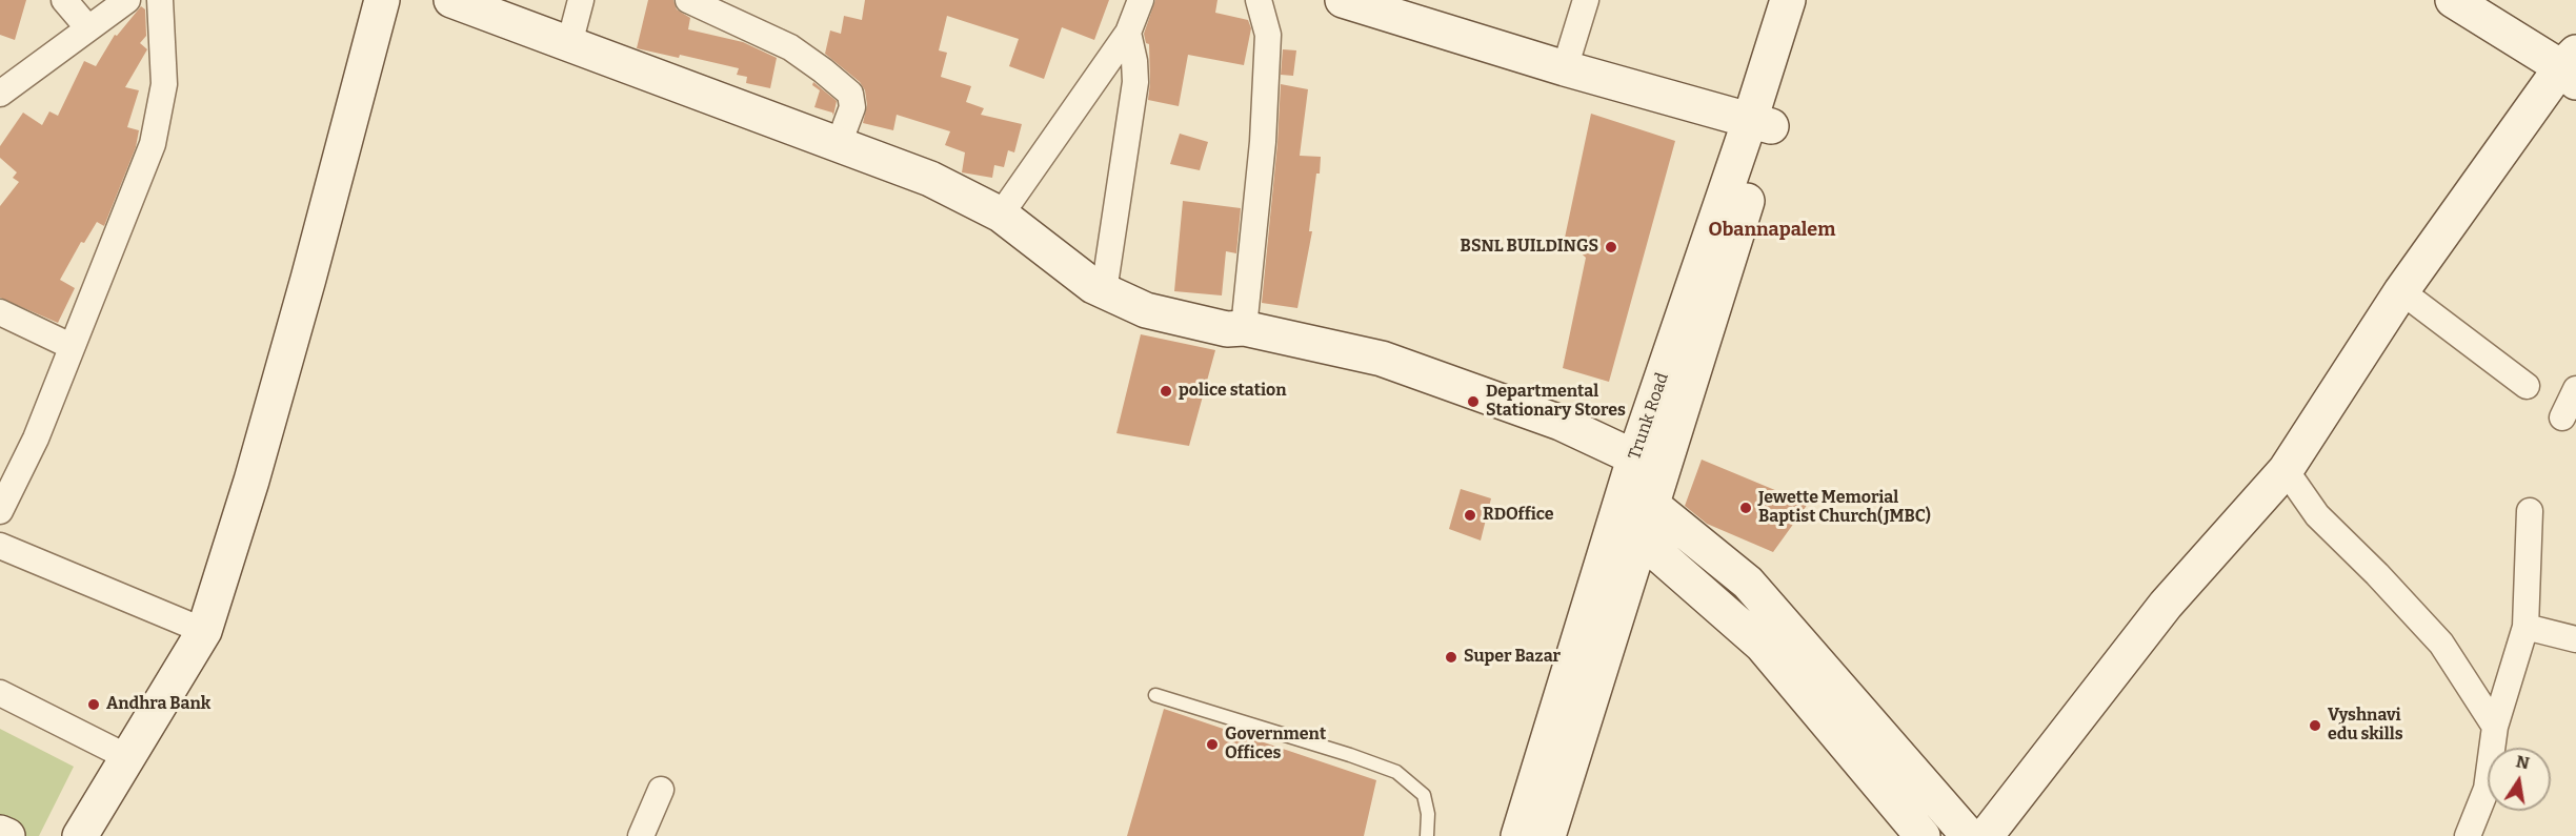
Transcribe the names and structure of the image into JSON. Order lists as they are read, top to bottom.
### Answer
{
  "districts": ["Obannapalem"],
  "places": [
    "BSNL BUILDINGS",
    "police station",
    "Departmental Stationary Stores",
    "Jewette Memorial Baptist Church(JMBC)",
    "RDOffice",
    "Super Bazar",
    "Andhra Bank",
    "Vyshnavi edu skills",
    "Government Offices"
  ],
  "north": "top"
}
